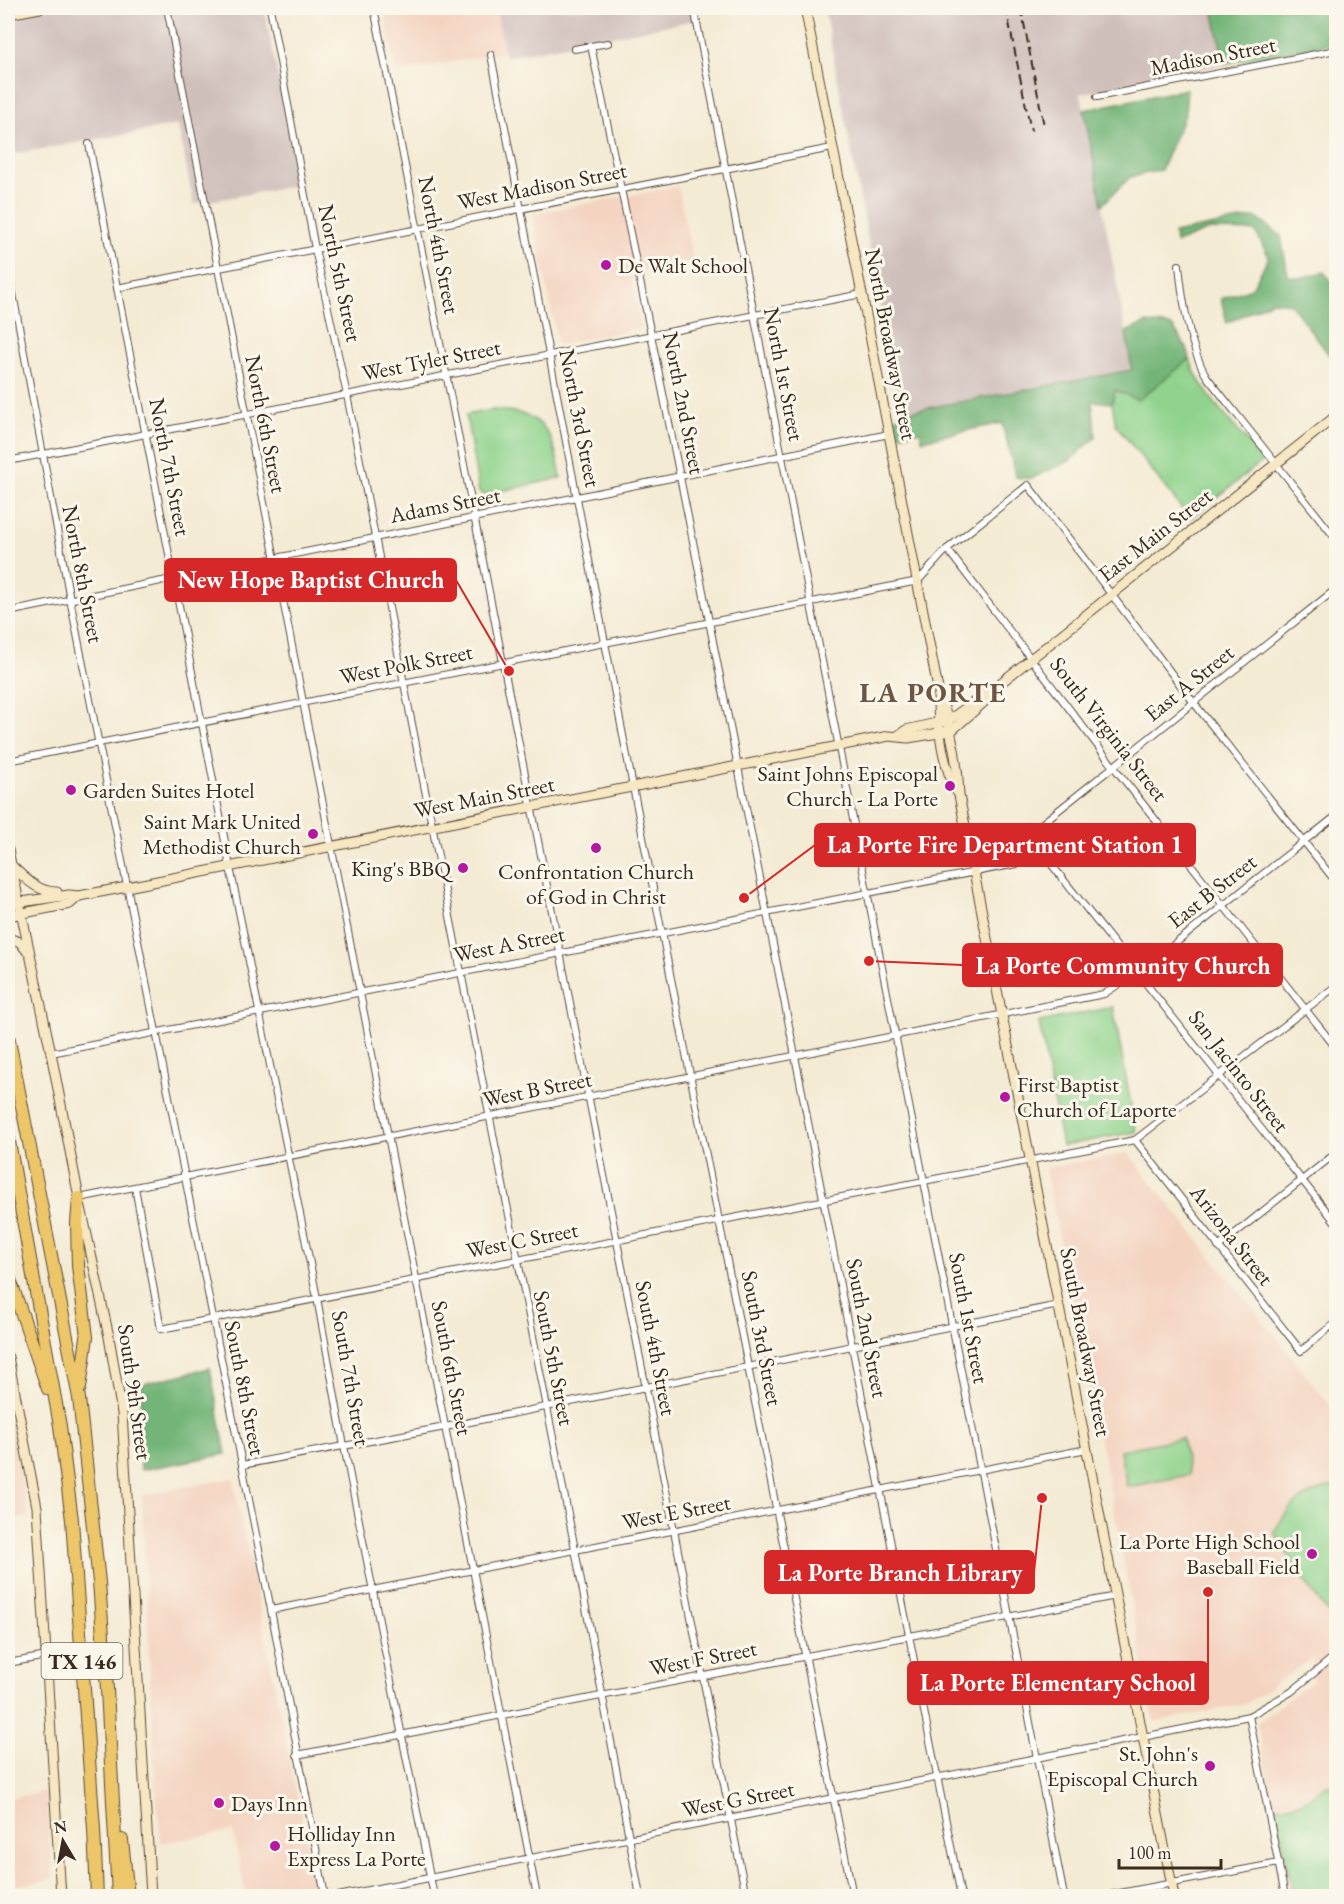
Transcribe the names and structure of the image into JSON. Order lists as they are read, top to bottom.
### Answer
{
  "streets": {
    "highway": ["TX 146"],
    "main road": [
      "North Broadway Street",
      "East Main Street",
      "West Main Street",
      "South Broadway Street",
      "South 9th Street"
    ],
    "street": [
      "Madison Street",
      "West Madison Street",
      "North 4th Street",
      "North 5th Street",
      "West Tyler Street",
      "North 1st Street",
      "North 2nd Street",
      "North 3rd Street",
      "North 6th Street",
      "North 7th Street",
      "Adams Street",
      "North 8th Street",
      "West Polk Street",
      "East A Street",
      "South Virginia Street",
      "East B Street",
      "West A Street",
      "San Jacinto Street",
      "West B Street",
      "Arizona Street",
      "West C Street",
      "South 1st Street",
      "South 2nd Street",
      "South 3rd Street",
      "South 4th Street",
      "South 5th Street",
      "South 6th Street",
      "South 7th Street",
      "South 8th Street",
      "West E Street",
      "West F Street",
      "West G Street"
    ]
  },
  "crossings": [
    ["West Madison Street", "North 4th Street"],
    ["West Madison Street", "North 5th Street"],
    ["West Madison Street", "North Broadway Street"],
    ["West Madison Street", "North 1st Street"],
    ["West Madison Street", "North 2nd Street"],
    ["West Madison Street", "North 3rd Street"],
    ["West Madison Street", "North 6th Street"],
    ["West Madison Street", "North 7th Street"],
    ["North 4th Street", "West Tyler Street"],
    ["North 4th Street", "Adams Street"],
    ["North 4th Street", "West Polk Street"],
    ["North 4th Street", "West Main Street"],
    ["North 4th Street", "South 4th Street"],
    ["North 5th Street", "West Tyler Street"],
    ["North 5th Street", "Adams Street"],
    ["North 5th Street", "West Polk Street"],
    ["North 5th Street", "West Main Street"],
    ["North 5th Street", "South 5th Street"],
    ["North Broadway Street", "West Tyler Street"],
    ["North Broadway Street", "Adams Street"],
    ["North Broadway Street", "East Main Street"],
    ["North Broadway Street", "West Polk Street"],
    ["North Broadway Street", "West Main Street"],
    ["North Broadway Street", "South Broadway Street"],
    ["West Tyler Street", "North 1st Street"],
    ["West Tyler Street", "North 2nd Street"],
    ["West Tyler Street", "North 3rd Street"],
    ["West Tyler Street", "North 6th Street"],
    ["West Tyler Street", "North 7th Street"],
    ["West Tyler Street", "North 8th Street"],
    ["North 1st Street", "Adams Street"],
    ["North 1st Street", "West Polk Street"],
    ["North 1st Street", "West Main Street"],
    ["North 1st Street", "South 1st Street"],
    ["North 2nd Street", "Adams Street"],
    ["North 2nd Street", "West Polk Street"],
    ["North 2nd Street", "West Main Street"],
    ["North 2nd Street", "South 2nd Street"],
    ["North 3rd Street", "Adams Street"],
    ["North 3rd Street", "West Polk Street"],
    ["North 3rd Street", "West Main Street"],
    ["North 3rd Street", "South 3rd Street"],
    ["North 6th Street", "Adams Street"],
    ["North 6th Street", "West Polk Street"],
    ["North 6th Street", "West Main Street"],
    ["North 6th Street", "South 6th Street"],
    ["North 7th Street", "Adams Street"],
    ["North 7th Street", "West Polk Street"],
    ["North 7th Street", "West Main Street"],
    ["North 7th Street", "South 7th Street"],
    ["Adams Street", "North 8th Street"],
    ["East Main Street", "South Virginia Street"],
    ["East Main Street", "West Main Street"],
    ["East Main Street", "South Broadway Street"],
    ["North 8th Street", "West Polk Street"],
    ["North 8th Street", "West Main Street"],
    ["North 8th Street", "South 8th Street"],
    ["East A Street", "South Virginia Street"],
    ["East A Street", "San Jacinto Street"],
    ["South Virginia Street", "East B Street"],
    ["West Main Street", "South 1st Street"],
    ["West Main Street", "South 2nd Street"],
    ["West Main Street", "South 3rd Street"],
    ["West Main Street", "South Broadway Street"],
    ["West Main Street", "South 4th Street"],
    ["West Main Street", "South 5th Street"],
    ["West Main Street", "South 6th Street"],
    ["West Main Street", "South 7th Street"],
    ["West Main Street", "South 8th Street"],
    ["West Main Street", "South 9th Street"],
    ["East B Street", "San Jacinto Street"],
    ["East B Street", "West B Street"],
    ["East B Street", "South Broadway Street"],
    ["West A Street", "South 1st Street"],
    ["West A Street", "South 2nd Street"],
    ["West A Street", "South 3rd Street"],
    ["West A Street", "South Broadway Street"],
    ["West A Street", "South 4th Street"],
    ["West A Street", "South 5th Street"],
    ["West A Street", "South 6th Street"],
    ["West A Street", "South 7th Street"],
    ["West A Street", "South 8th Street"],
    ["West A Street", "South 9th Street"],
    ["West B Street", "West C Street"],
    ["West B Street", "South 1st Street"],
    ["West B Street", "South 2nd Street"],
    ["West B Street", "South 3rd Street"],
    ["West B Street", "South Broadway Street"],
    ["West B Street", "South 4th Street"],
    ["West B Street", "South 5th Street"],
    ["West B Street", "South 6th Street"],
    ["West B Street", "South 7th Street"],
    ["West B Street", "South 8th Street"],
    ["West B Street", "South 9th Street"],
    ["Arizona Street", "West C Street"],
    ["West C Street", "South 1st Street"],
    ["West C Street", "South 2nd Street"],
    ["West C Street", "South 3rd Street"],
    ["West C Street", "South Broadway Street"],
    ["West C Street", "South 4th Street"],
    ["West C Street", "South 5th Street"],
    ["West C Street", "South 6th Street"],
    ["West C Street", "South 7th Street"],
    ["West C Street", "South 8th Street"],
    ["South 1st Street", "West E Street"],
    ["South 1st Street", "West F Street"],
    ["South 1st Street", "West G Street"],
    ["South 2nd Street", "West E Street"],
    ["South 2nd Street", "West F Street"],
    ["South 2nd Street", "West G Street"],
    ["South 3rd Street", "West E Street"],
    ["South 3rd Street", "West F Street"],
    ["South 3rd Street", "West G Street"],
    ["South Broadway Street", "West E Street"],
    ["South Broadway Street", "West F Street"],
    ["South Broadway Street", "West G Street"],
    ["South 4th Street", "West E Street"],
    ["South 4th Street", "West F Street"],
    ["South 4th Street", "West G Street"],
    ["South 5th Street", "West E Street"],
    ["South 5th Street", "West F Street"],
    ["South 5th Street", "West G Street"],
    ["South 6th Street", "West E Street"],
    ["South 6th Street", "West F Street"],
    ["South 6th Street", "West G Street"],
    ["South 7th Street", "West E Street"],
    ["South 7th Street", "West F Street"],
    ["South 7th Street", "West G Street"],
    ["South 8th Street", "West E Street"],
    ["South 8th Street", "West F Street"]
  ],
  "districts": ["LA PORTE"],
  "places": [
    "De Walt School",
    "New Hope Baptist Church",
    "Saint Johns Episcopal Church - La Porte",
    "Garden Suites Hotel",
    "Saint Mark United Methodist Church",
    "Confrontation Church of God in Christ",
    "King's BBQ",
    "La Porte Fire Department Station 1",
    "La Porte Community Church",
    "First Baptist Church of Laporte",
    "La Porte Branch Library",
    "La Porte High School Baseball Field",
    "La Porte Elementary School",
    "St. John's Episcopal Church",
    "Days Inn",
    "Holliday Inn Express La Porte"
  ],
  "scale_bar": "100 m",
  "north": "top"
}
